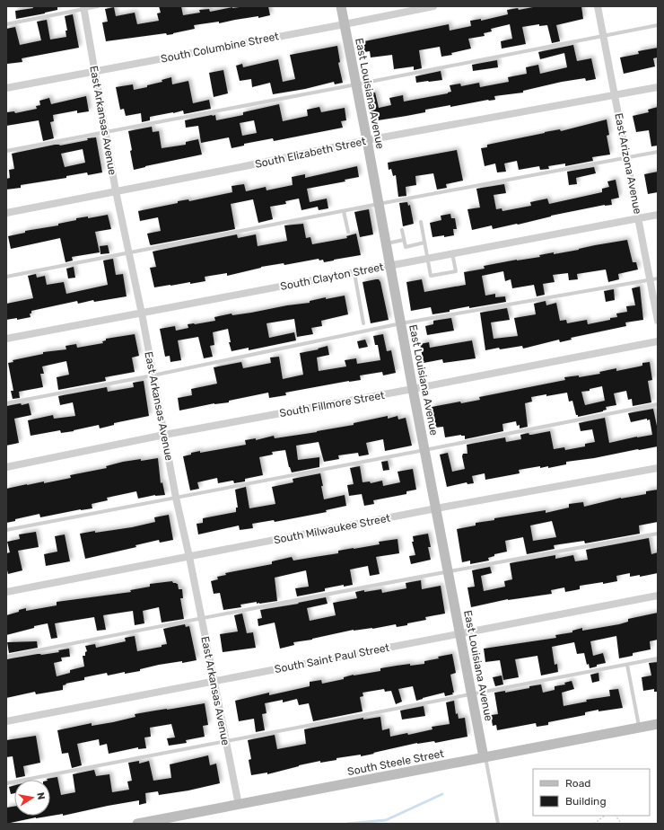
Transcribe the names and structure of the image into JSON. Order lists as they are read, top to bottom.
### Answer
{
  "streets": {
    "street": [
      "South Columbine Street",
      "East Louisiana Avenue",
      "East Arkansas Avenue",
      "South Elizabeth Street",
      "East Arizona Avenue",
      "South Clayton Street",
      "South Fillmore Street",
      "South Milwaukee Street",
      "South Saint Paul Street",
      "South Steele Street"
    ]
  },
  "crossings": [
    ["South Columbine Street", "East Louisiana Avenue"],
    ["South Columbine Street", "East Arkansas Avenue"],
    ["East Louisiana Avenue", "South Elizabeth Street"],
    ["East Louisiana Avenue", "South Clayton Street"],
    ["East Louisiana Avenue", "South Fillmore Street"],
    ["East Louisiana Avenue", "South Milwaukee Street"],
    ["East Louisiana Avenue", "South Saint Paul Street"],
    ["East Louisiana Avenue", "South Steele Street"],
    ["East Arkansas Avenue", "South Elizabeth Street"],
    ["East Arkansas Avenue", "South Clayton Street"],
    ["East Arkansas Avenue", "South Fillmore Street"],
    ["East Arkansas Avenue", "South Milwaukee Street"],
    ["East Arkansas Avenue", "South Saint Paul Street"],
    ["East Arkansas Avenue", "South Steele Street"],
    ["South Elizabeth Street", "East Arizona Avenue"],
    ["East Arizona Avenue", "South Clayton Street"]
  ],
  "legend": ["Road", "Building"],
  "north": "right"
}
